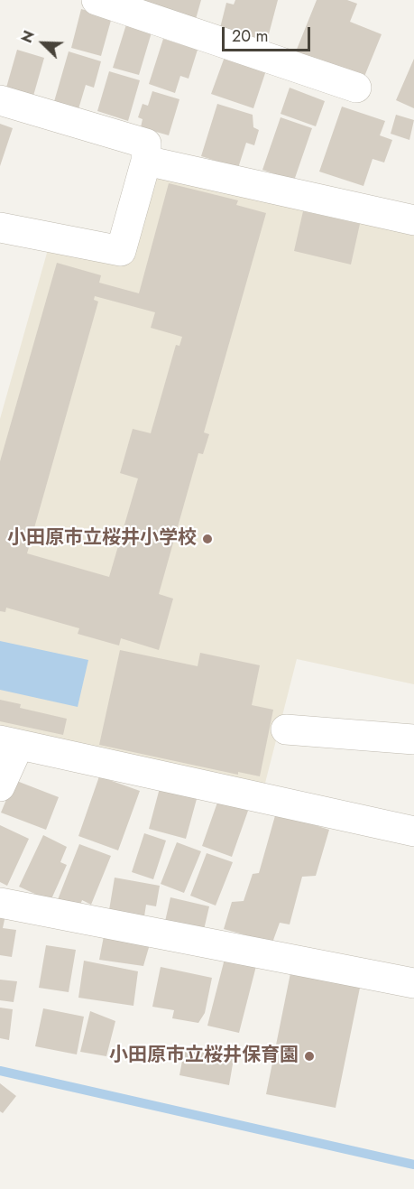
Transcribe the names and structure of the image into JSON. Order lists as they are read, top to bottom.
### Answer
{
  "places": ["小田原市立桜井小学校", "小田原市立桜井保育園"],
  "scale_bar": "20 m",
  "north": "top left"
}
